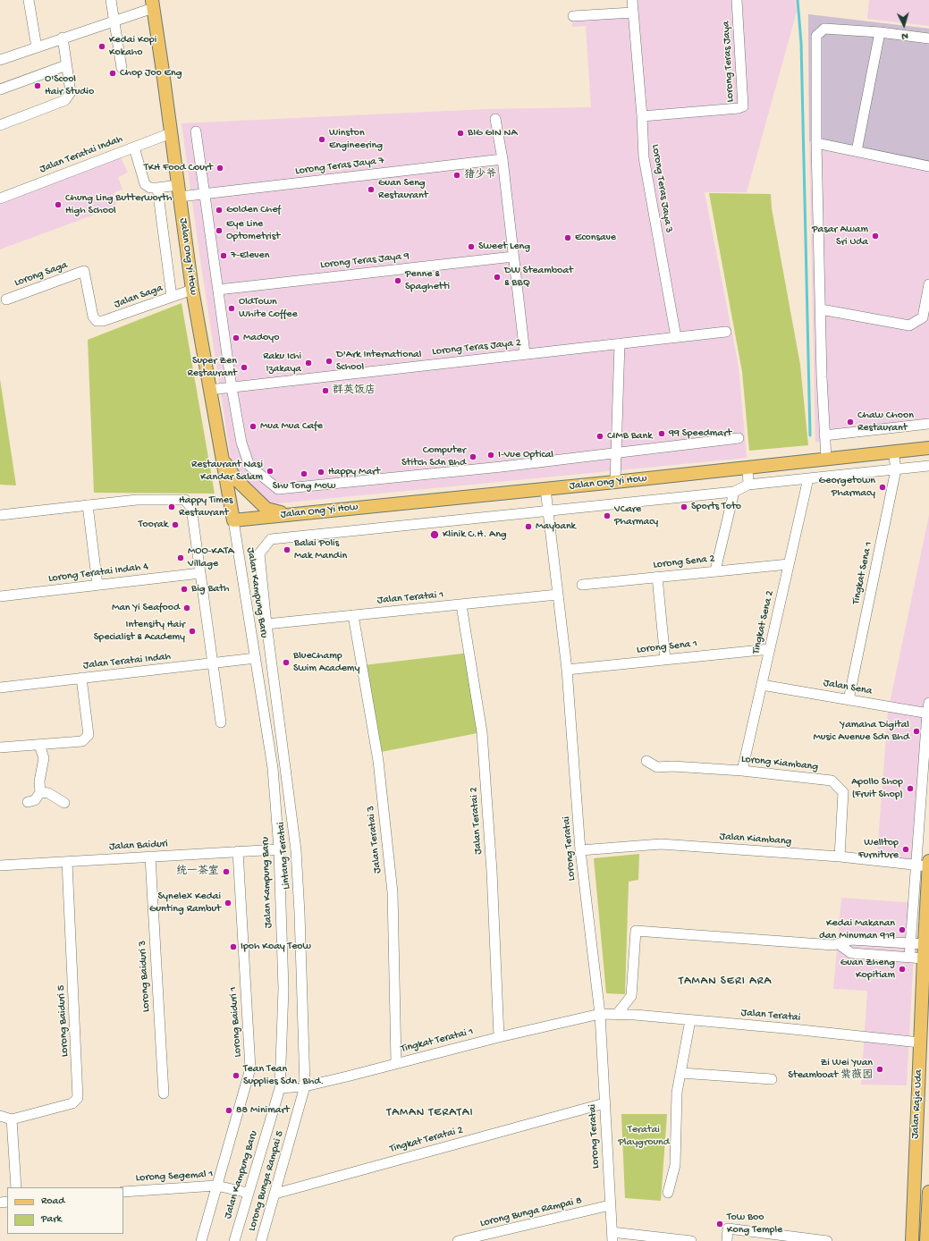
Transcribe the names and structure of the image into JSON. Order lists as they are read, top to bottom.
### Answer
{
  "streets": {
    "main road": ["Jalan Ong Yi How", "Jalan Raja Uda"],
    "street": [
      "Lorong Teras Jaya",
      "Jalan Teratai Indah",
      "Lorong Teras Jaya 7",
      "Lorong Teras Jaya 3",
      "Lorong Teras Jaya 9",
      "Lorong Saga",
      "Jalan Saga",
      "Lorong Teras Jaya 2",
      "Lorong Sena 2",
      "Lorong Teratai Indah 4",
      "Tingkat Sena 1",
      "Jalan Kampung Baru",
      "Jalan Teratai 1",
      "Tingkat Sena 2",
      "Lorong Sena 1",
      "Jalan Sena",
      "Lorong Kiambang",
      "Jalan Teratai 2",
      "Jalan Teratai 3",
      "Jalan Kiambang",
      "Jalan Baiduri",
      "Lorong Teratai",
      "Lintang Teratai",
      "Lorong Baiduri 3",
      "Jalan Teratai",
      "Lorong Baiduri 5",
      "Lorong Baiduri 1",
      "Tingkat Teratai 1",
      "Tingkat Teratai 2",
      "Lorong Segemal 1",
      "Lorong Bunga Rampai 5",
      "Lorong Bunga Rampai 8"
    ]
  },
  "crossings": [
    ["Lorong Teras Jaya", "Lorong Teras Jaya 3"],
    ["Jalan Teratai Indah", "Jalan Ong Yi How"],
    ["Jalan Teratai Indah", "Jalan Kampung Baru"],
    ["Lorong Teras Jaya 7", "Jalan Ong Yi How"],
    ["Lorong Teras Jaya 3", "Lorong Teras Jaya 2"],
    ["Jalan Ong Yi How", "Jalan Saga"],
    ["Jalan Ong Yi How", "Lorong Teras Jaya 2"],
    ["Jalan Ong Yi How", "Tingkat Sena 1"],
    ["Jalan Ong Yi How", "Jalan Kampung Baru"],
    ["Jalan Ong Yi How", "Jalan Teratai 1"],
    ["Jalan Ong Yi How", "Tingkat Sena 2"],
    ["Jalan Ong Yi How", "Lorong Teratai"],
    ["Jalan Ong Yi How", "Lintang Teratai"],
    ["Lorong Saga", "Jalan Saga"],
    ["Lorong Sena 2", "Tingkat Sena 2"],
    ["Tingkat Sena 1", "Jalan Sena"],
    ["Jalan Kampung Baru", "Jalan Baiduri"],
    ["Jalan Kampung Baru", "Tingkat Teratai 1"],
    ["Jalan Kampung Baru", "Lorong Segemal 1"],
    ["Jalan Teratai 1", "Jalan Teratai 2"],
    ["Jalan Teratai 1", "Jalan Teratai 3"],
    ["Jalan Teratai 1", "Lorong Teratai"],
    ["Jalan Teratai 1", "Lintang Teratai"],
    ["Tingkat Sena 2", "Lorong Sena 1"],
    ["Tingkat Sena 2", "Jalan Sena"],
    ["Tingkat Sena 2", "Lorong Kiambang"],
    ["Lorong Sena 1", "Lorong Teratai"],
    ["Lorong Kiambang", "Jalan Kiambang"],
    ["Jalan Teratai 2", "Tingkat Teratai 1"],
    ["Jalan Teratai 3", "Tingkat Teratai 1"],
    ["Jalan Kiambang", "Lorong Teratai"],
    ["Jalan Kiambang", "Jalan Raja Uda"],
    ["Jalan Baiduri", "Lorong Baiduri 3"],
    ["Jalan Baiduri", "Lorong Baiduri 5"],
    ["Jalan Baiduri", "Lorong Baiduri 1"],
    ["Lorong Teratai", "Jalan Teratai"],
    ["Lorong Teratai", "Tingkat Teratai 1"],
    ["Lorong Teratai", "Tingkat Teratai 2"],
    ["Lorong Teratai", "Lorong Bunga Rampai 8"],
    ["Lintang Teratai", "Tingkat Teratai 1"],
    ["Lintang Teratai", "Lorong Bunga Rampai 5"],
    ["Jalan Teratai", "Tingkat Teratai 1"],
    ["Jalan Teratai", "Jalan Raja Uda"],
    ["Lorong Baiduri 1", "Lorong Segemal 1"],
    ["Tingkat Teratai 1", "Lorong Bunga Rampai 5"],
    ["Tingkat Teratai 2", "Lorong Bunga Rampai 5"]
  ],
  "districts": ["TAMAN SERI ARA", "TAMAN TERATAI"],
  "parks": ["Teratai Playground"],
  "places": [
    "Kedai Kopi Kokaho",
    "Chop Joo Eng",
    "O'Scool Hair Studio",
    "BIG GIN NA",
    "Winston Engineering",
    "TKH Food Court",
    "猪少爷",
    "Guan Seng Restaurant",
    "Chung Ling Butterworth High School",
    "Golden Chef",
    "Eye Line Optometrist",
    "Pasar Awam Sri Uda",
    "Econsave",
    "Sweet Leng",
    "7-Eleven",
    "DW Steamboat & BBQ",
    "Penne & Spaghetti",
    "OldTown White Coffee",
    "Madoyo",
    "D'Ark International School",
    "Raku Ichi Izakaya",
    "Super Zen Restaurant",
    "群英饭店",
    "Chaw Choon Restaurant",
    "Mua Mua Cafe",
    "99 Speedmart",
    "CIMB Bank",
    "I-Vue Optical",
    "Computer Stitch Sdn Bhd",
    "Restaurant Nasi Kandar Salam",
    "Happy Mart",
    "Shu Tong Mow",
    "Georgetown Pharmacy",
    "Happy Times Restaurant",
    "Sports Toto",
    "VCare Pharmacy",
    "Toorak",
    "Maybank",
    "Klinik C.H. Ang",
    "Balai Polis Mak Mandin",
    "MOO-KATA Village",
    "Big Bath",
    "Man Yi Seafood",
    "Intensity Hair Specialist & Academy",
    "BlueChamp Swim Academy",
    "Yamaha Digital Music Avenue Sdn Bhd",
    "Apollo Shop (Fruit Shop)",
    "Welltop Furniture",
    "统一茶室",
    "Synelex Kedai Gunting Rambut",
    "Kedai Makanan dan Minuman 919",
    "Ipoh Koay Teow",
    "Guan Zheng Kopitiam",
    "Zi Wei Yuan Steamboat 紫薇园",
    "Tean Tean Supplies Sdn. Bhd.",
    "88 Minimart",
    "Tow Boo Kong Temple"
  ],
  "legend": ["Road", "Park"],
  "north": "bottom"
}
